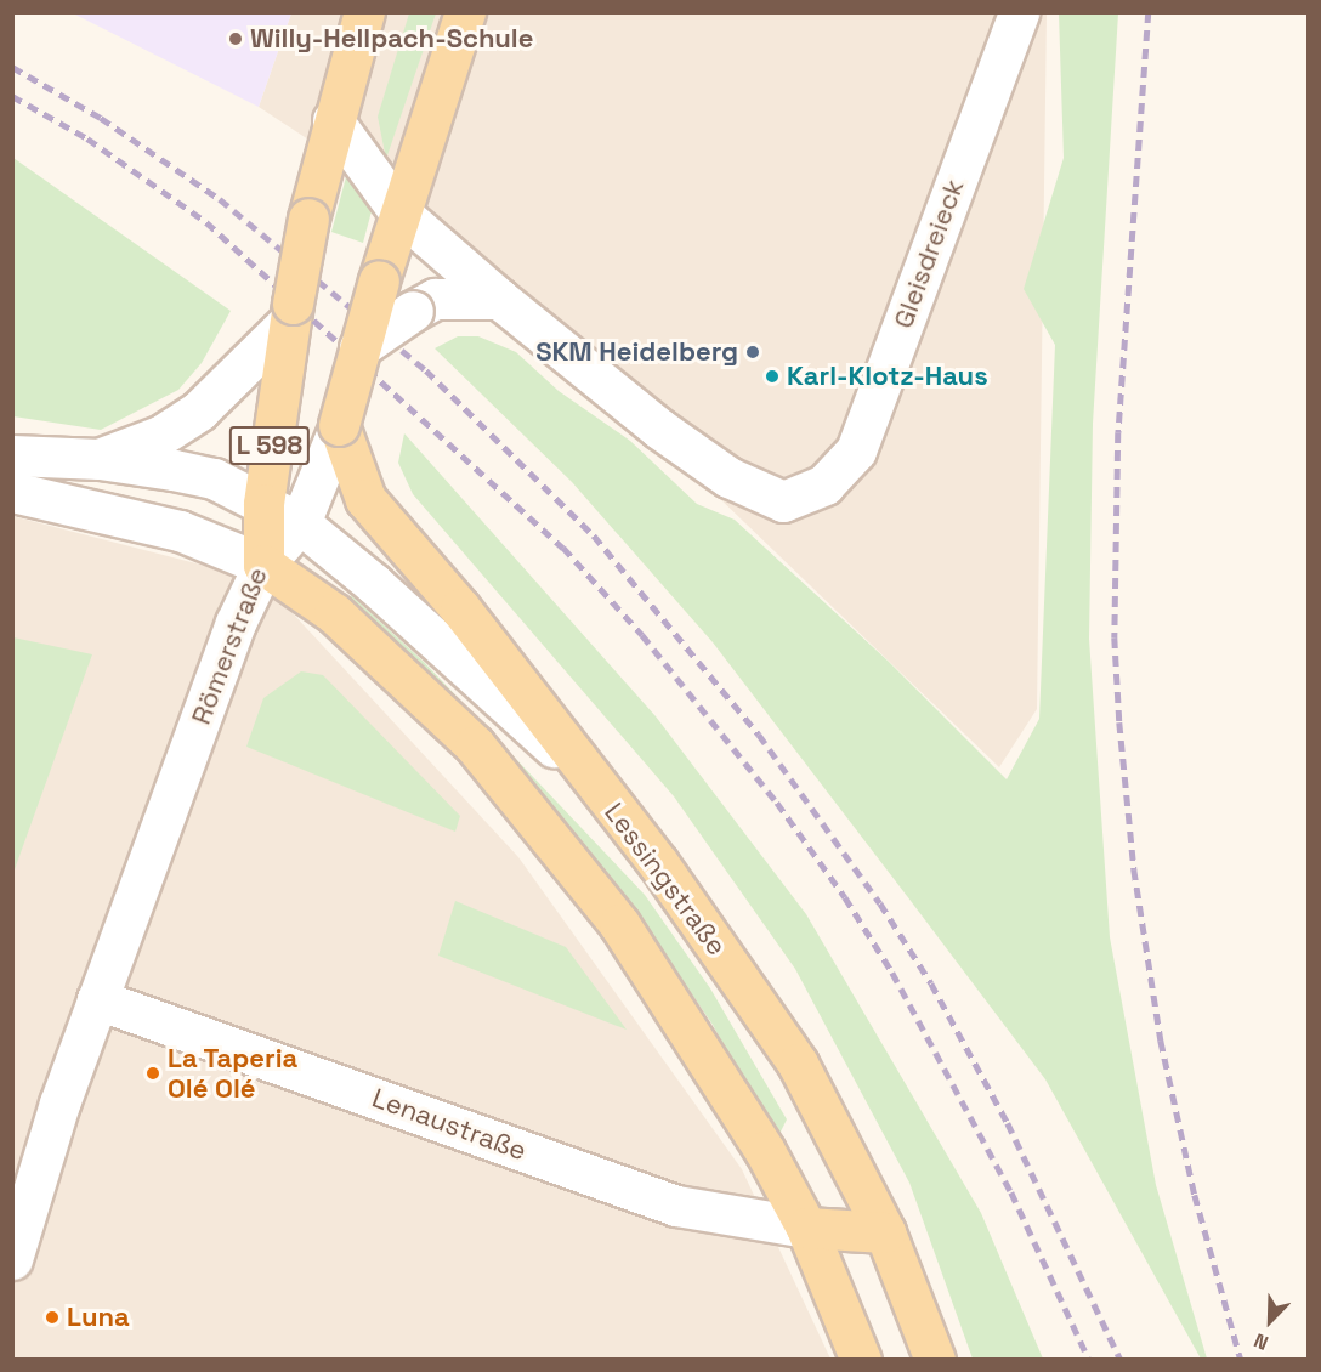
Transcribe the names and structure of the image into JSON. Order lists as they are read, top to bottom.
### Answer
{
  "streets": {
    "main road": ["L 598", "Römerstraße", "Lessingstraße"],
    "street": ["Gleisdreieck", "Lenaustraße"]
  },
  "crossings": [
    ["Gleisdreieck", "Römerstraße"],
    ["Römerstraße", "Lessingstraße"],
    ["Römerstraße", "Lenaustraße"]
  ],
  "places": [
    "Willy-Hellpach-Schule",
    "SKM Heidelberg",
    "Karl-Klotz-Haus",
    "La Taperia Olé Olé",
    "Luna"
  ],
  "north": "bottom left"
}
